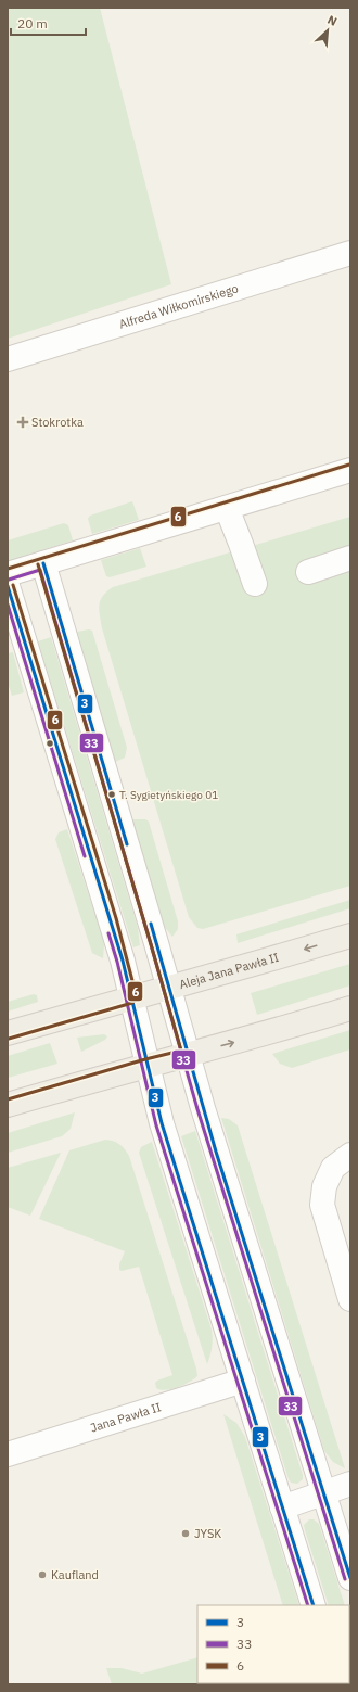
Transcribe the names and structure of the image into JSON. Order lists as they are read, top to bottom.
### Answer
{
  "streets": {
    "main road": ["Aleja Jana Pawła II"],
    "street": ["Alfreda Wiłkomirskiego", "Jana Pawła II"]
  },
  "places": {
    "health": ["Stokrotka"],
    "other": ["T. Sygietyńskiego 01", "JYSK", "Kaufland"]
  },
  "lines": ["transit line 6", "transit line 3", "transit line 33"],
  "legend": ["3", "33", "6"],
  "scale_bar": "20 m",
  "north": "top right"
}
